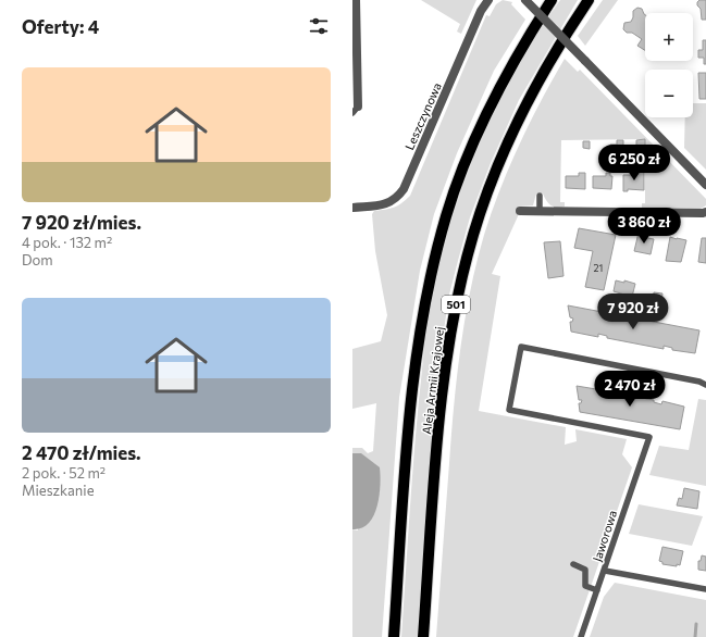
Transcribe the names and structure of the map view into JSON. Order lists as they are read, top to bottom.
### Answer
{
  "streets": {
    "main road": ["501", "Aleja Armii Krajowej"],
    "street": ["Leszczynowa"],
    "lane": ["Jaworowa"]
  },
  "house_numbers": ["21"],
  "page": {
    "heading": "Oferty: 4",
    "map_buttons": ["+", "−"],
    "list": [
      {
        "name": "7 920 zł/mies.",
        "note": "4 pok. · 132 m² · Dom"
      },
      {
        "name": "2 470 zł/mies.",
        "note": "2 pok. · 52 m² · Mieszkanie"
      }
    ],
    "price": [
      "6 250 zł",
      "3 860 zł",
      "7 920 zł",
      "2 470 zł"
    ]
  }
}
